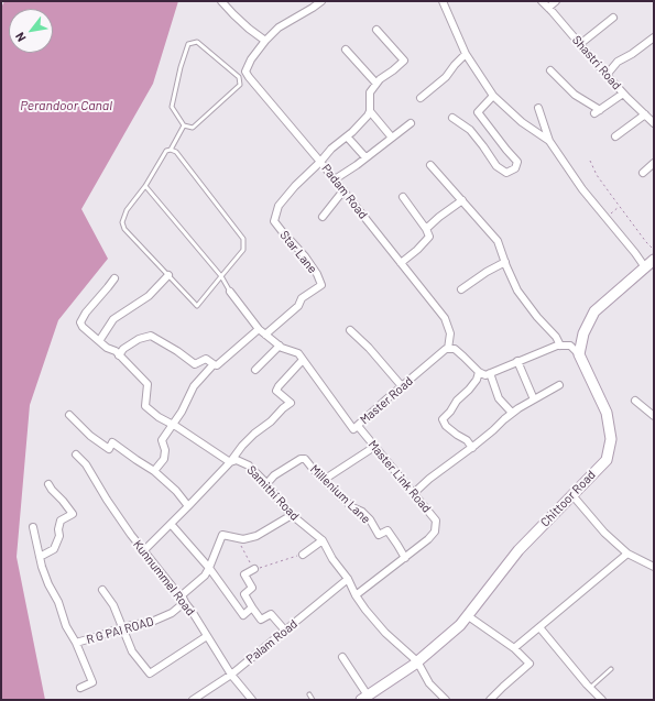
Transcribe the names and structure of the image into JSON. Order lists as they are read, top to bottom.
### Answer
{
  "streets": {
    "main road": ["Chittoor Road"],
    "street": [
      "Shastri Road",
      "Padam Road",
      "Star Lane",
      "Master Road",
      "Master Link Road",
      "Samithi Road",
      "Millenium Lane",
      "Kunnummel Road",
      "R G PAI ROAD",
      "Palam Road"
    ]
  },
  "crossings": [
    ["Padam Road", "Star Lane"],
    ["Padam Road", "Master Road"],
    ["Star Lane", "Master Road"],
    ["Master Road", "Master Link Road"],
    ["Master Link Road", "Samithi Road"],
    ["Master Link Road", "Millenium Lane"],
    ["Samithi Road", "Millenium Lane"],
    ["Samithi Road", "Chittoor Road"],
    ["Samithi Road", "Kunnummel Road"],
    ["Samithi Road", "Palam Road"],
    ["Kunnummel Road", "R G PAI ROAD"],
    ["Kunnummel Road", "Palam Road"]
  ],
  "water": ["Perandoor Canal"],
  "north": "bottom left"
}
